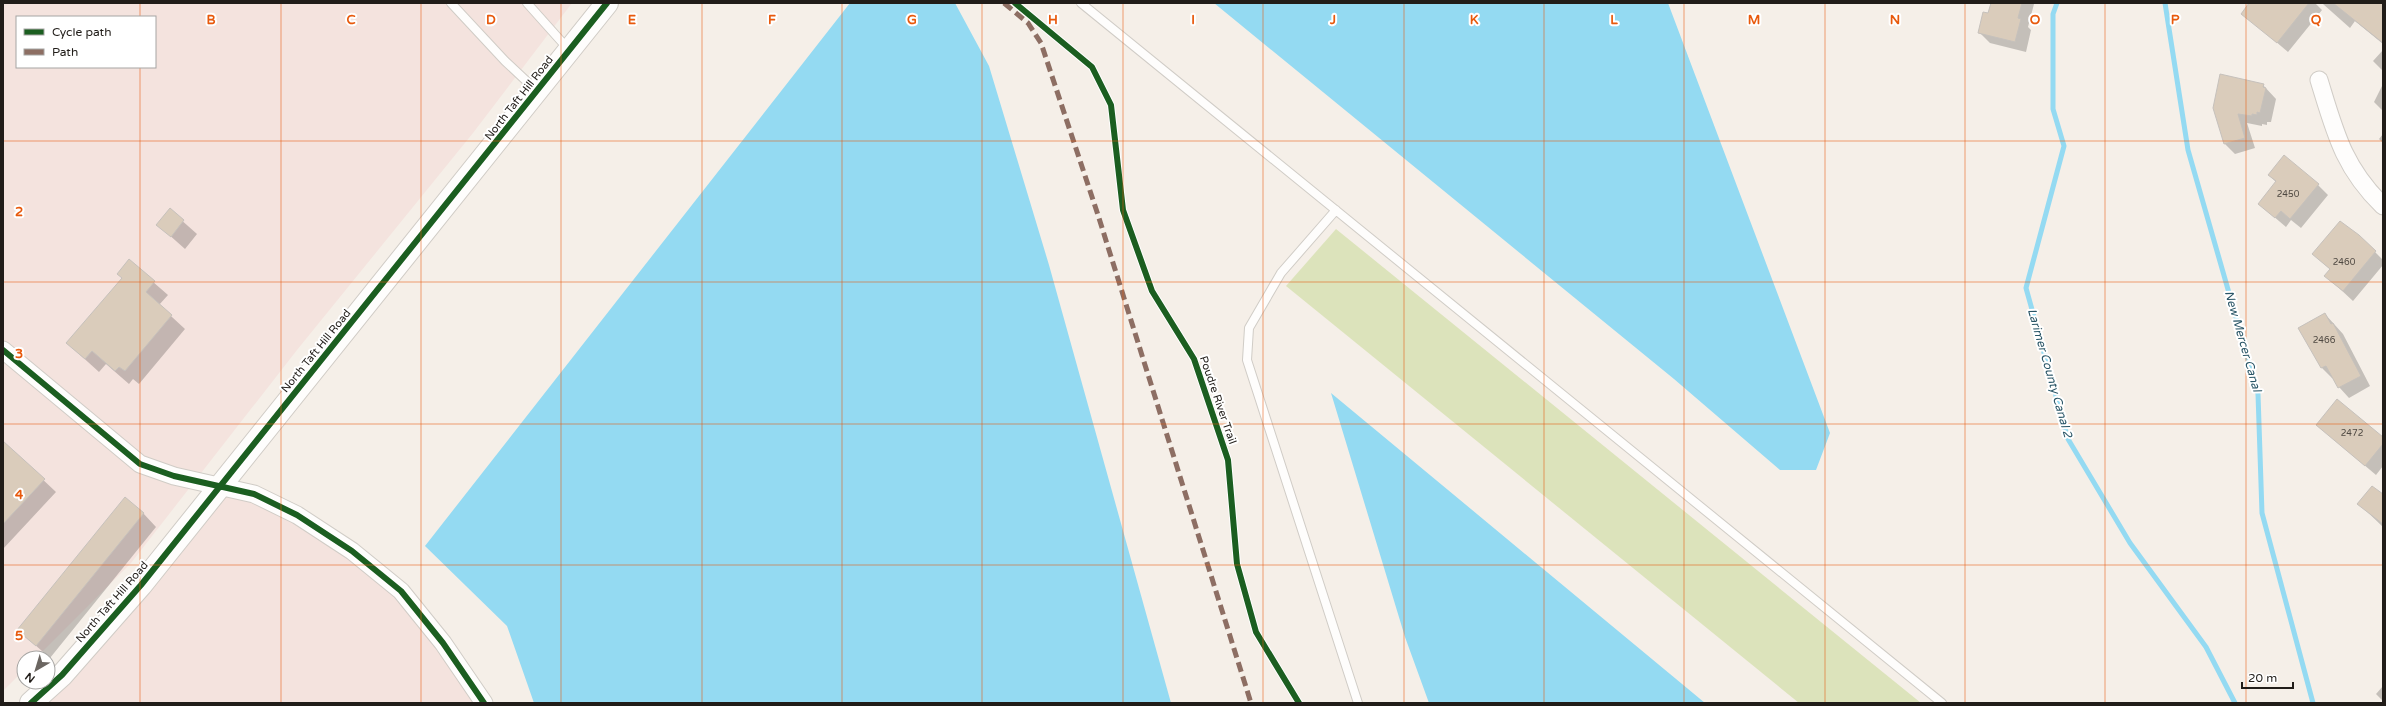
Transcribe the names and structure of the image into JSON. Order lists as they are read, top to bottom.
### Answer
{
  "streets": {
    "main road": ["North Taft Hill Road"],
    "cycle path": ["Poudre River Trail"]
  },
  "water": ["New Mercer Canal", "Larimer County Canal 2"],
  "house_numbers": [
    "2450",
    "2460",
    "2466",
    "2472"
  ],
  "legend": ["Cycle path", "Path"],
  "scale_bar": "20 m",
  "north": "bottom left",
  "grid": {
    "columns": [
      "B",
      "C",
      "D",
      "E",
      "F",
      "G",
      "H",
      "I",
      "J",
      "K",
      "L",
      "M",
      "N",
      "O",
      "P",
      "Q"
    ],
    "rows": [
      "2",
      "3",
      "4",
      "5"
    ]
  }
}
